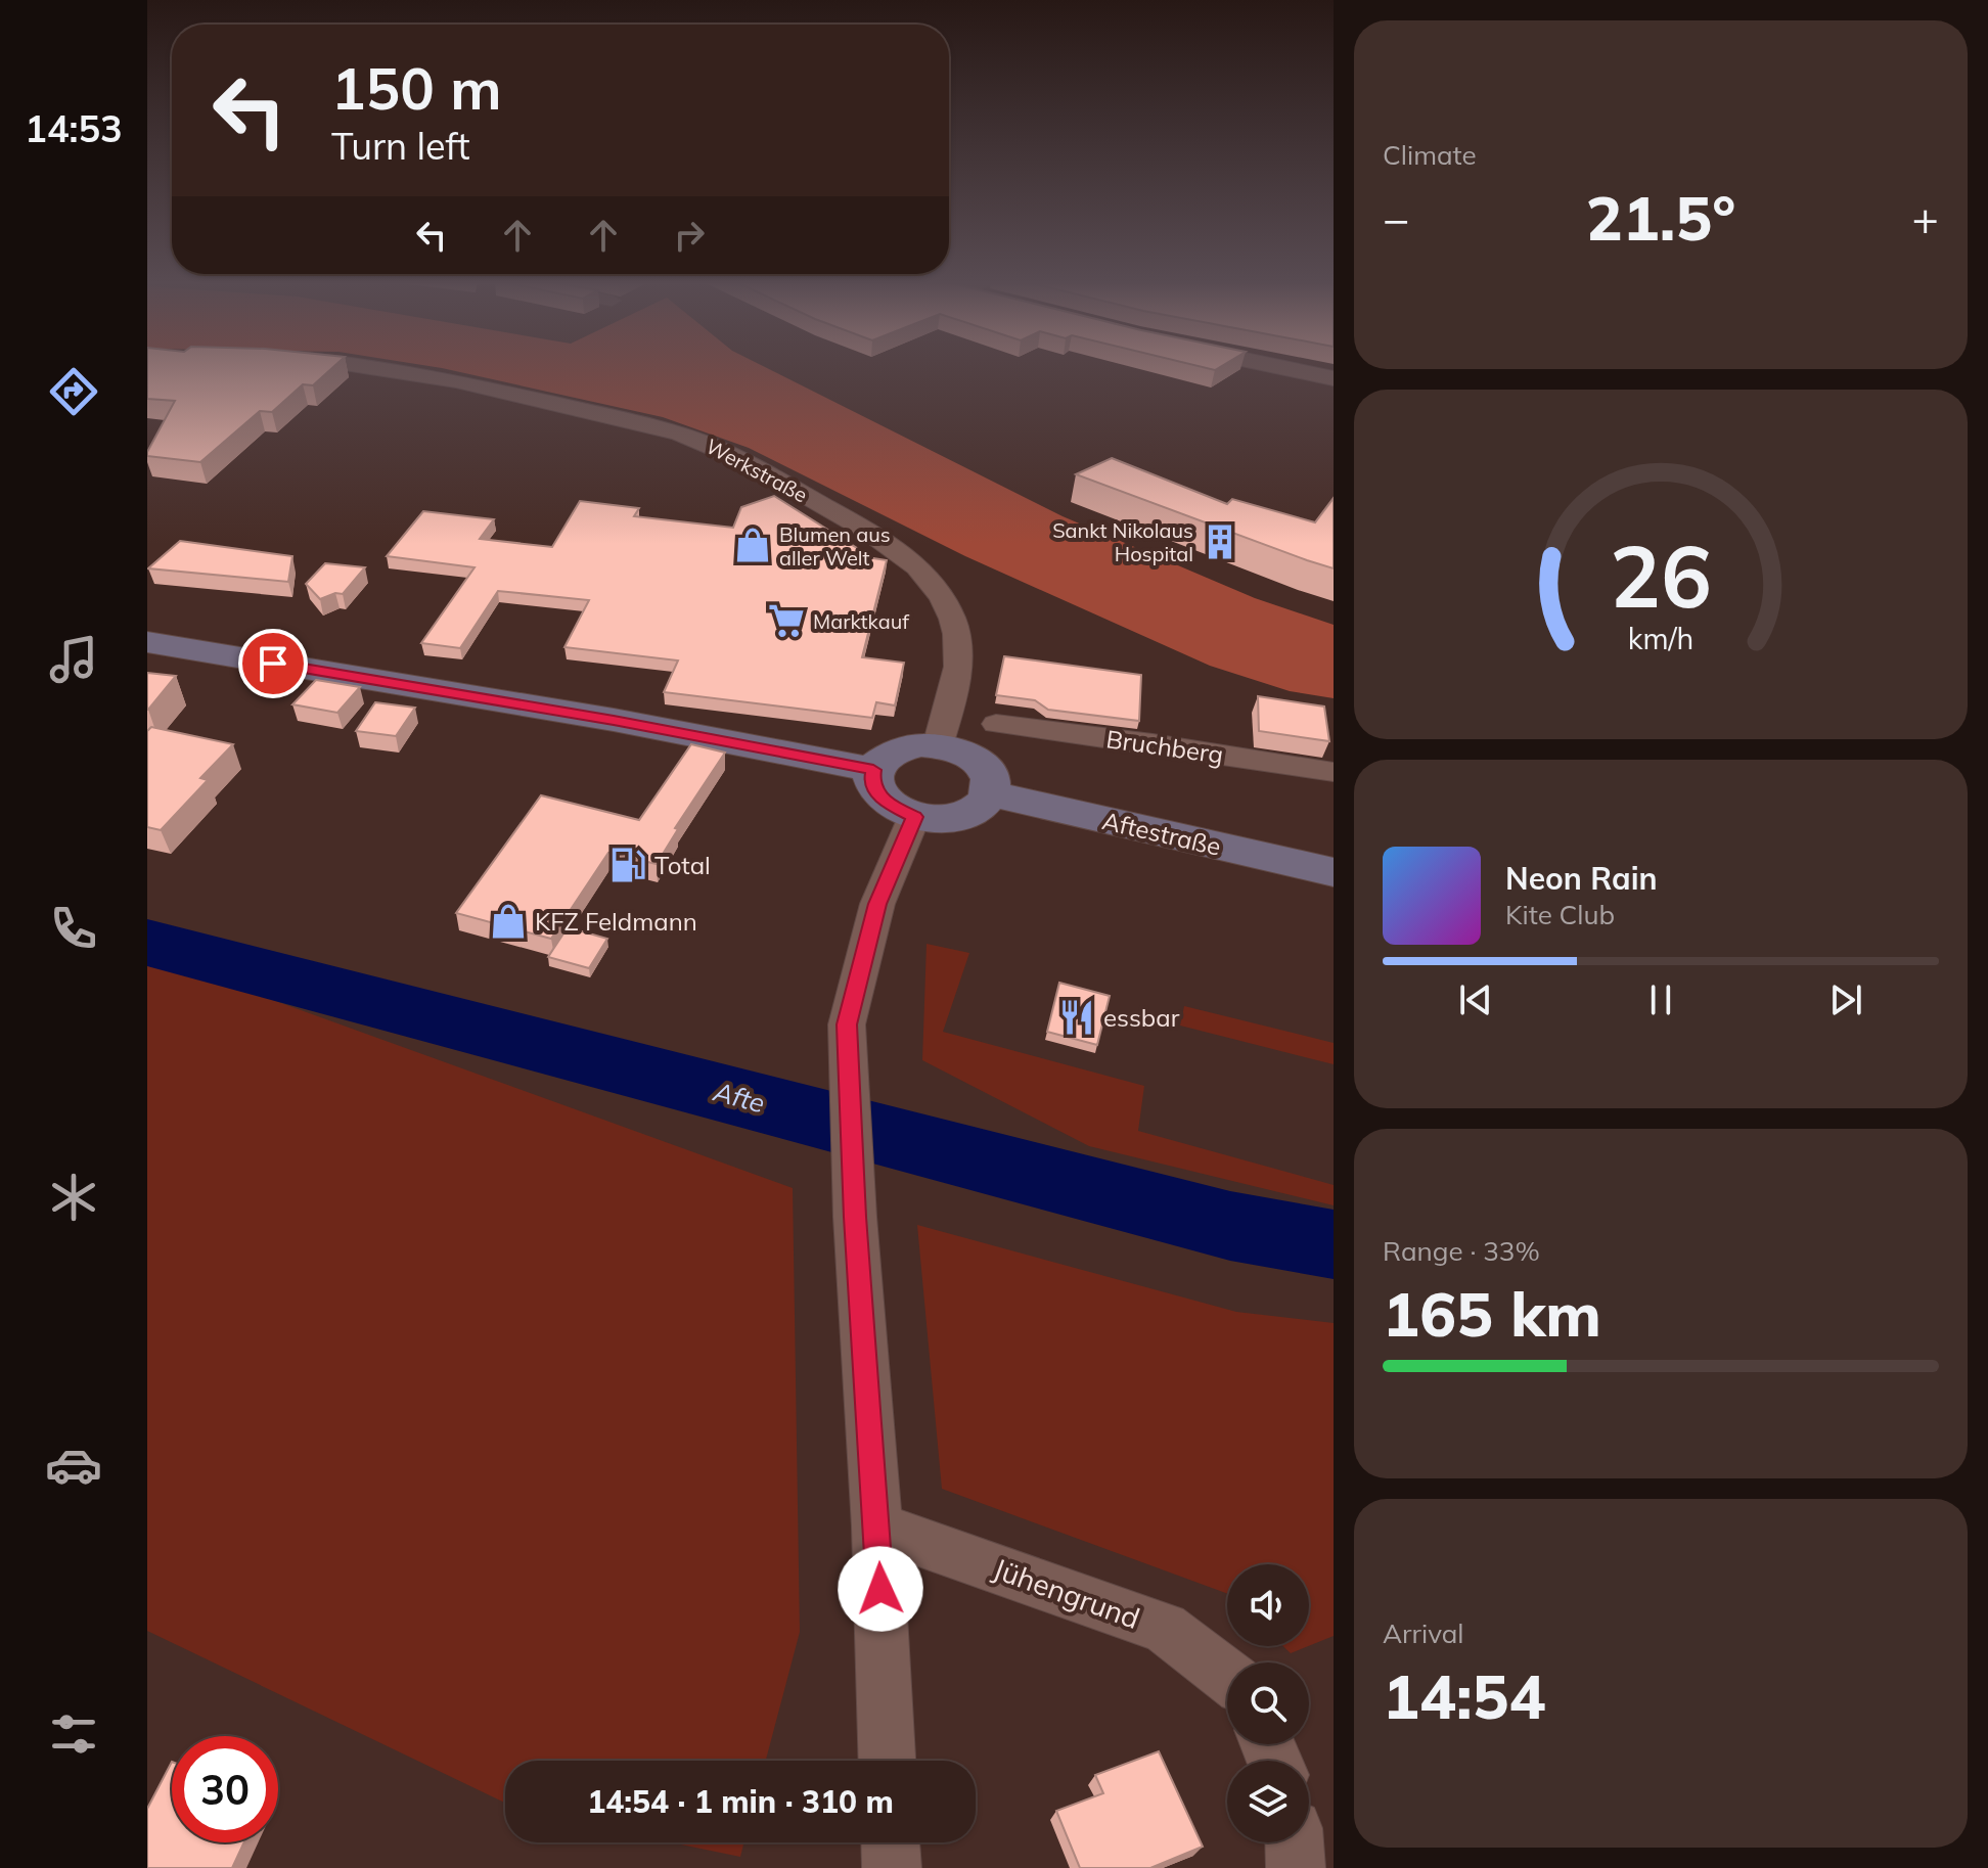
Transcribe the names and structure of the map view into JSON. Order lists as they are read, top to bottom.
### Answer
{
  "streets": {
    "main road": ["Aftestraße"],
    "street": ["Werkstraße", "Bruchberg", "Jühengrund"]
  },
  "crossings": [
    ["Werkstraße", "Aftestraße"]
  ],
  "water": ["Afte"],
  "places": {
    "building": ["Sankt Nikolaus Hospital"],
    "shop": ["Blumen aus aller Welt", "KFZ Feldmann"],
    "supermarket": ["Marktkauf"],
    "fuel station": ["Total"],
    "restaurant": ["essbar"]
  },
  "page": {
    "tabs": "14:53",
    "tile": [
      "Climate",
      ["Range · 33%", "165 km"],
      ["Arrival", "14:54"]
    ],
    "turn": ["150 m", "Turn left"],
    "heat": ["−", "21.5°", "+"],
    "song": ["Neon Rain", "Kite Club"],
    "limit": "30",
    "trip": "14:54 · 1 min · 310 m",
    "gauge": ["26", "km/h"]
  }
}
